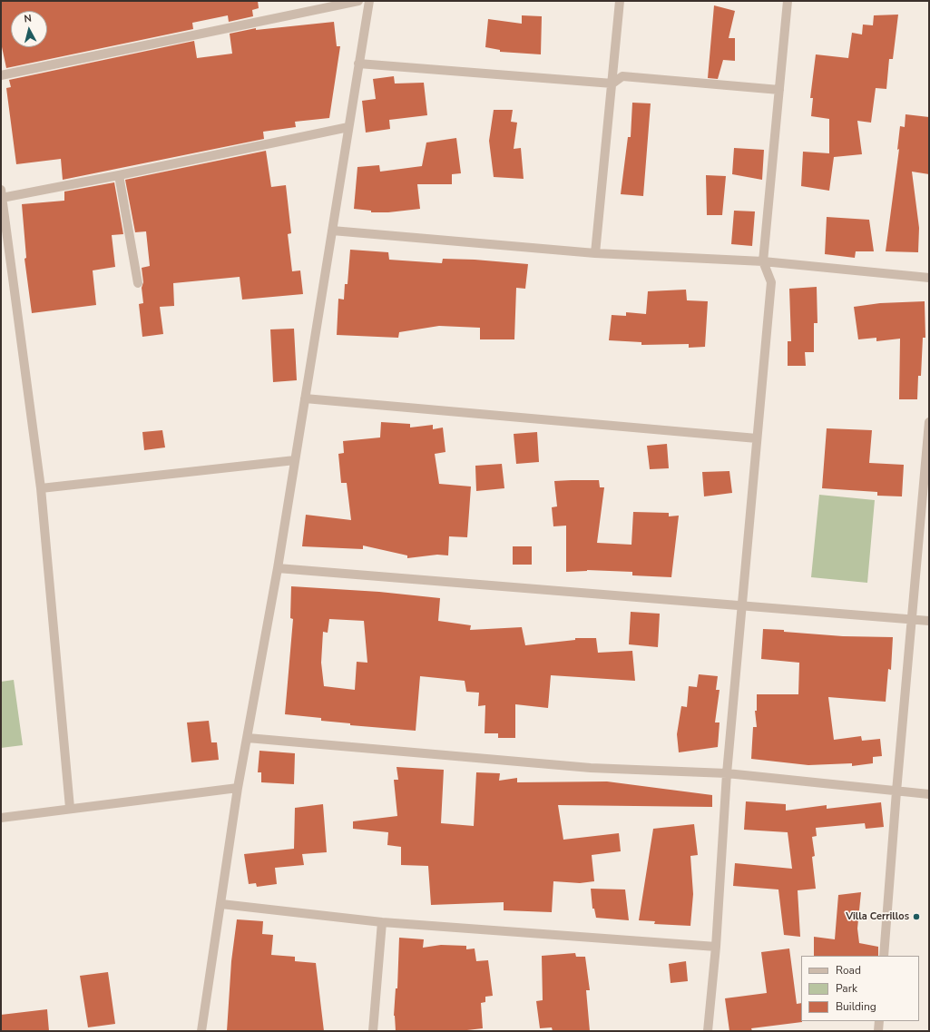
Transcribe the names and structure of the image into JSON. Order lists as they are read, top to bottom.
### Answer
{
  "places": ["Villa Cerrillos"],
  "legend": ["Road", "Park", "Building"],
  "north": "top"
}
